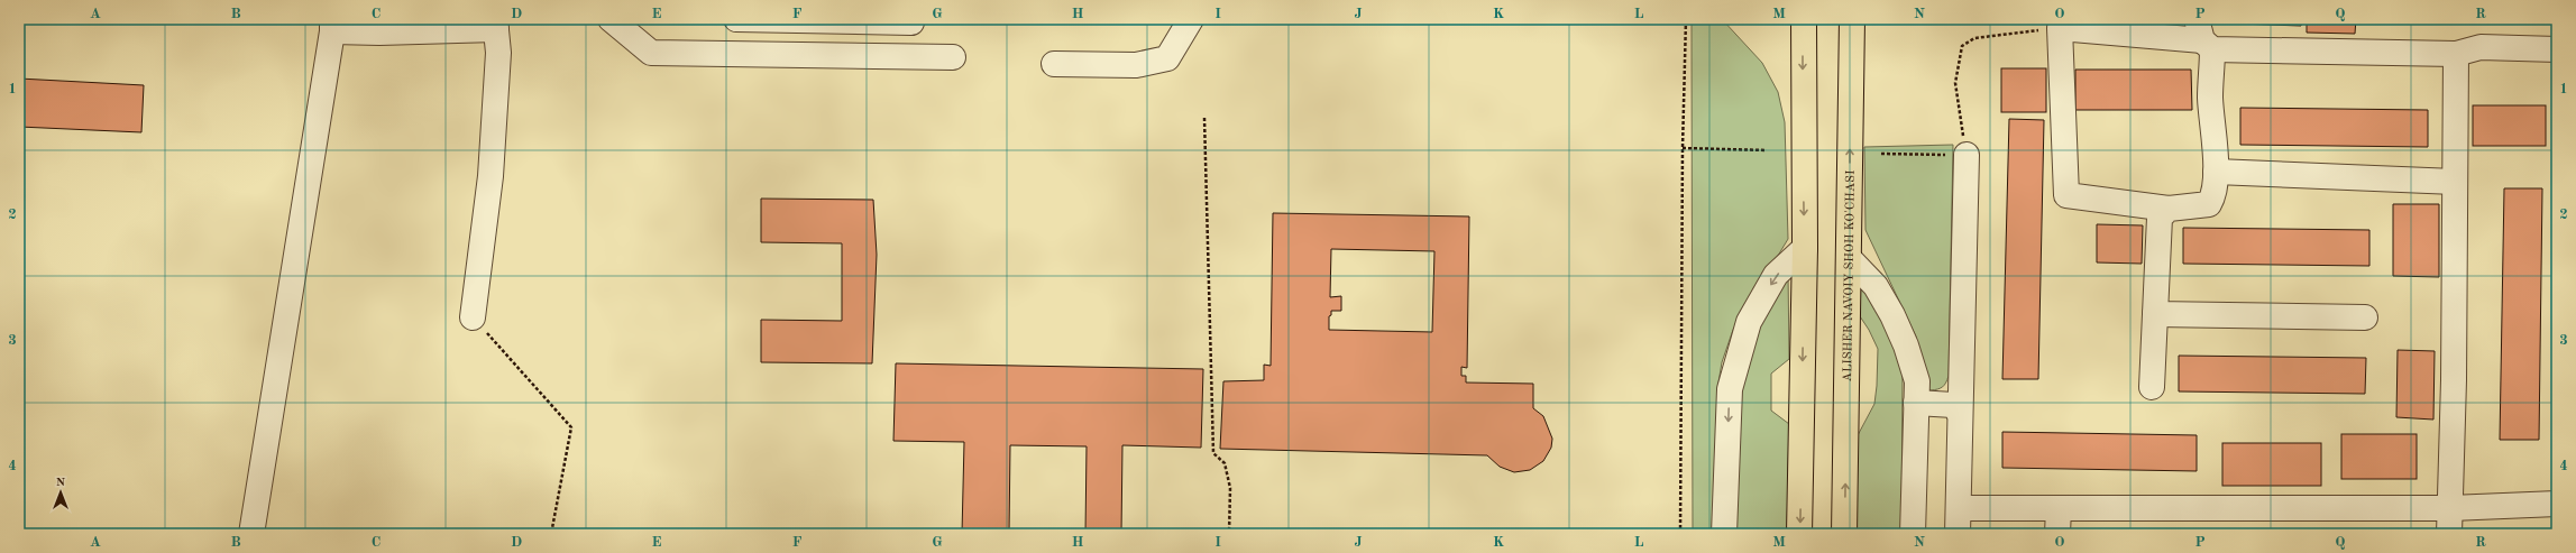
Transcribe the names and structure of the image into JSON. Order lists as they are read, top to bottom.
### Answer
{
  "streets": {
    "main road": ["ALISHER NAVOIY SHOH KO'CHASI"]
  },
  "north": "top",
  "grid": {
    "columns": [
      "A",
      "B",
      "C",
      "D",
      "E",
      "F",
      "G",
      "H",
      "I",
      "J",
      "K",
      "L",
      "M",
      "N",
      "O",
      "P",
      "Q",
      "R"
    ],
    "rows": [
      "1",
      "2",
      "3",
      "4"
    ]
  }
}
